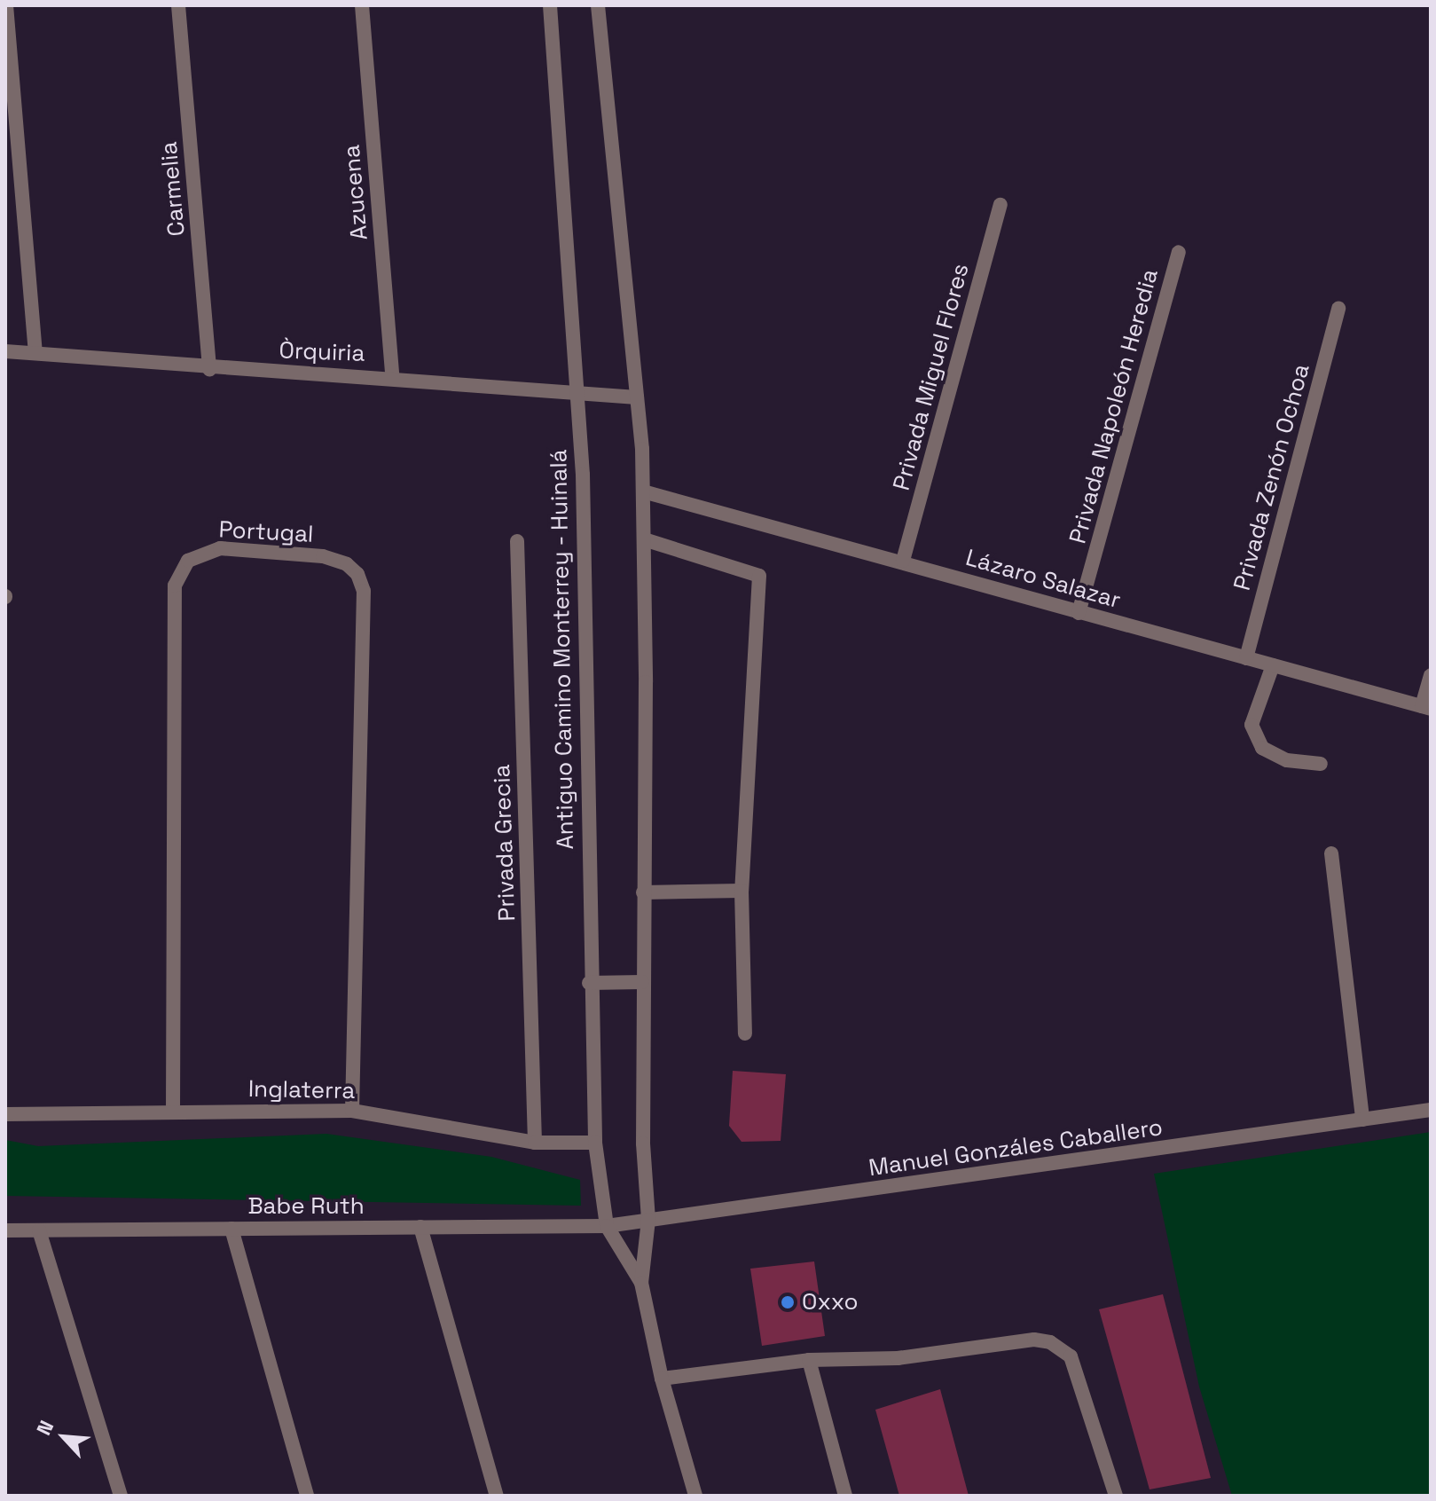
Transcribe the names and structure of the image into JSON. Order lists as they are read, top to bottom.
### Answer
{
  "streets": {
    "street": [
      "Carmelia",
      "Azucena",
      "Òrquiria",
      "Privada Miguel Flores",
      "Privada Napoleón Heredia",
      "Privada Zenón Ochoa",
      "Portugal",
      "Lázaro Salazar",
      "Antiguo Camino Monterrey - Huinalá",
      "Privada Grecia",
      "Inglaterra",
      "Manuel Gonzáles Caballero",
      "Babe Ruth"
    ]
  },
  "crossings": [
    ["Carmelia", "Òrquiria"],
    ["Azucena", "Òrquiria"],
    ["Òrquiria", "Antiguo Camino Monterrey - Huinalá"],
    ["Privada Miguel Flores", "Lázaro Salazar"],
    ["Privada Napoleón Heredia", "Lázaro Salazar"],
    ["Privada Zenón Ochoa", "Lázaro Salazar"],
    ["Portugal", "Inglaterra"],
    ["Lázaro Salazar", "Antiguo Camino Monterrey - Huinalá"],
    ["Antiguo Camino Monterrey - Huinalá", "Inglaterra"],
    ["Antiguo Camino Monterrey - Huinalá", "Manuel Gonzáles Caballero"],
    ["Antiguo Camino Monterrey - Huinalá", "Babe Ruth"],
    ["Privada Grecia", "Inglaterra"],
    ["Manuel Gonzáles Caballero", "Babe Ruth"]
  ],
  "places": ["Oxxo"],
  "north": "top left"
}
